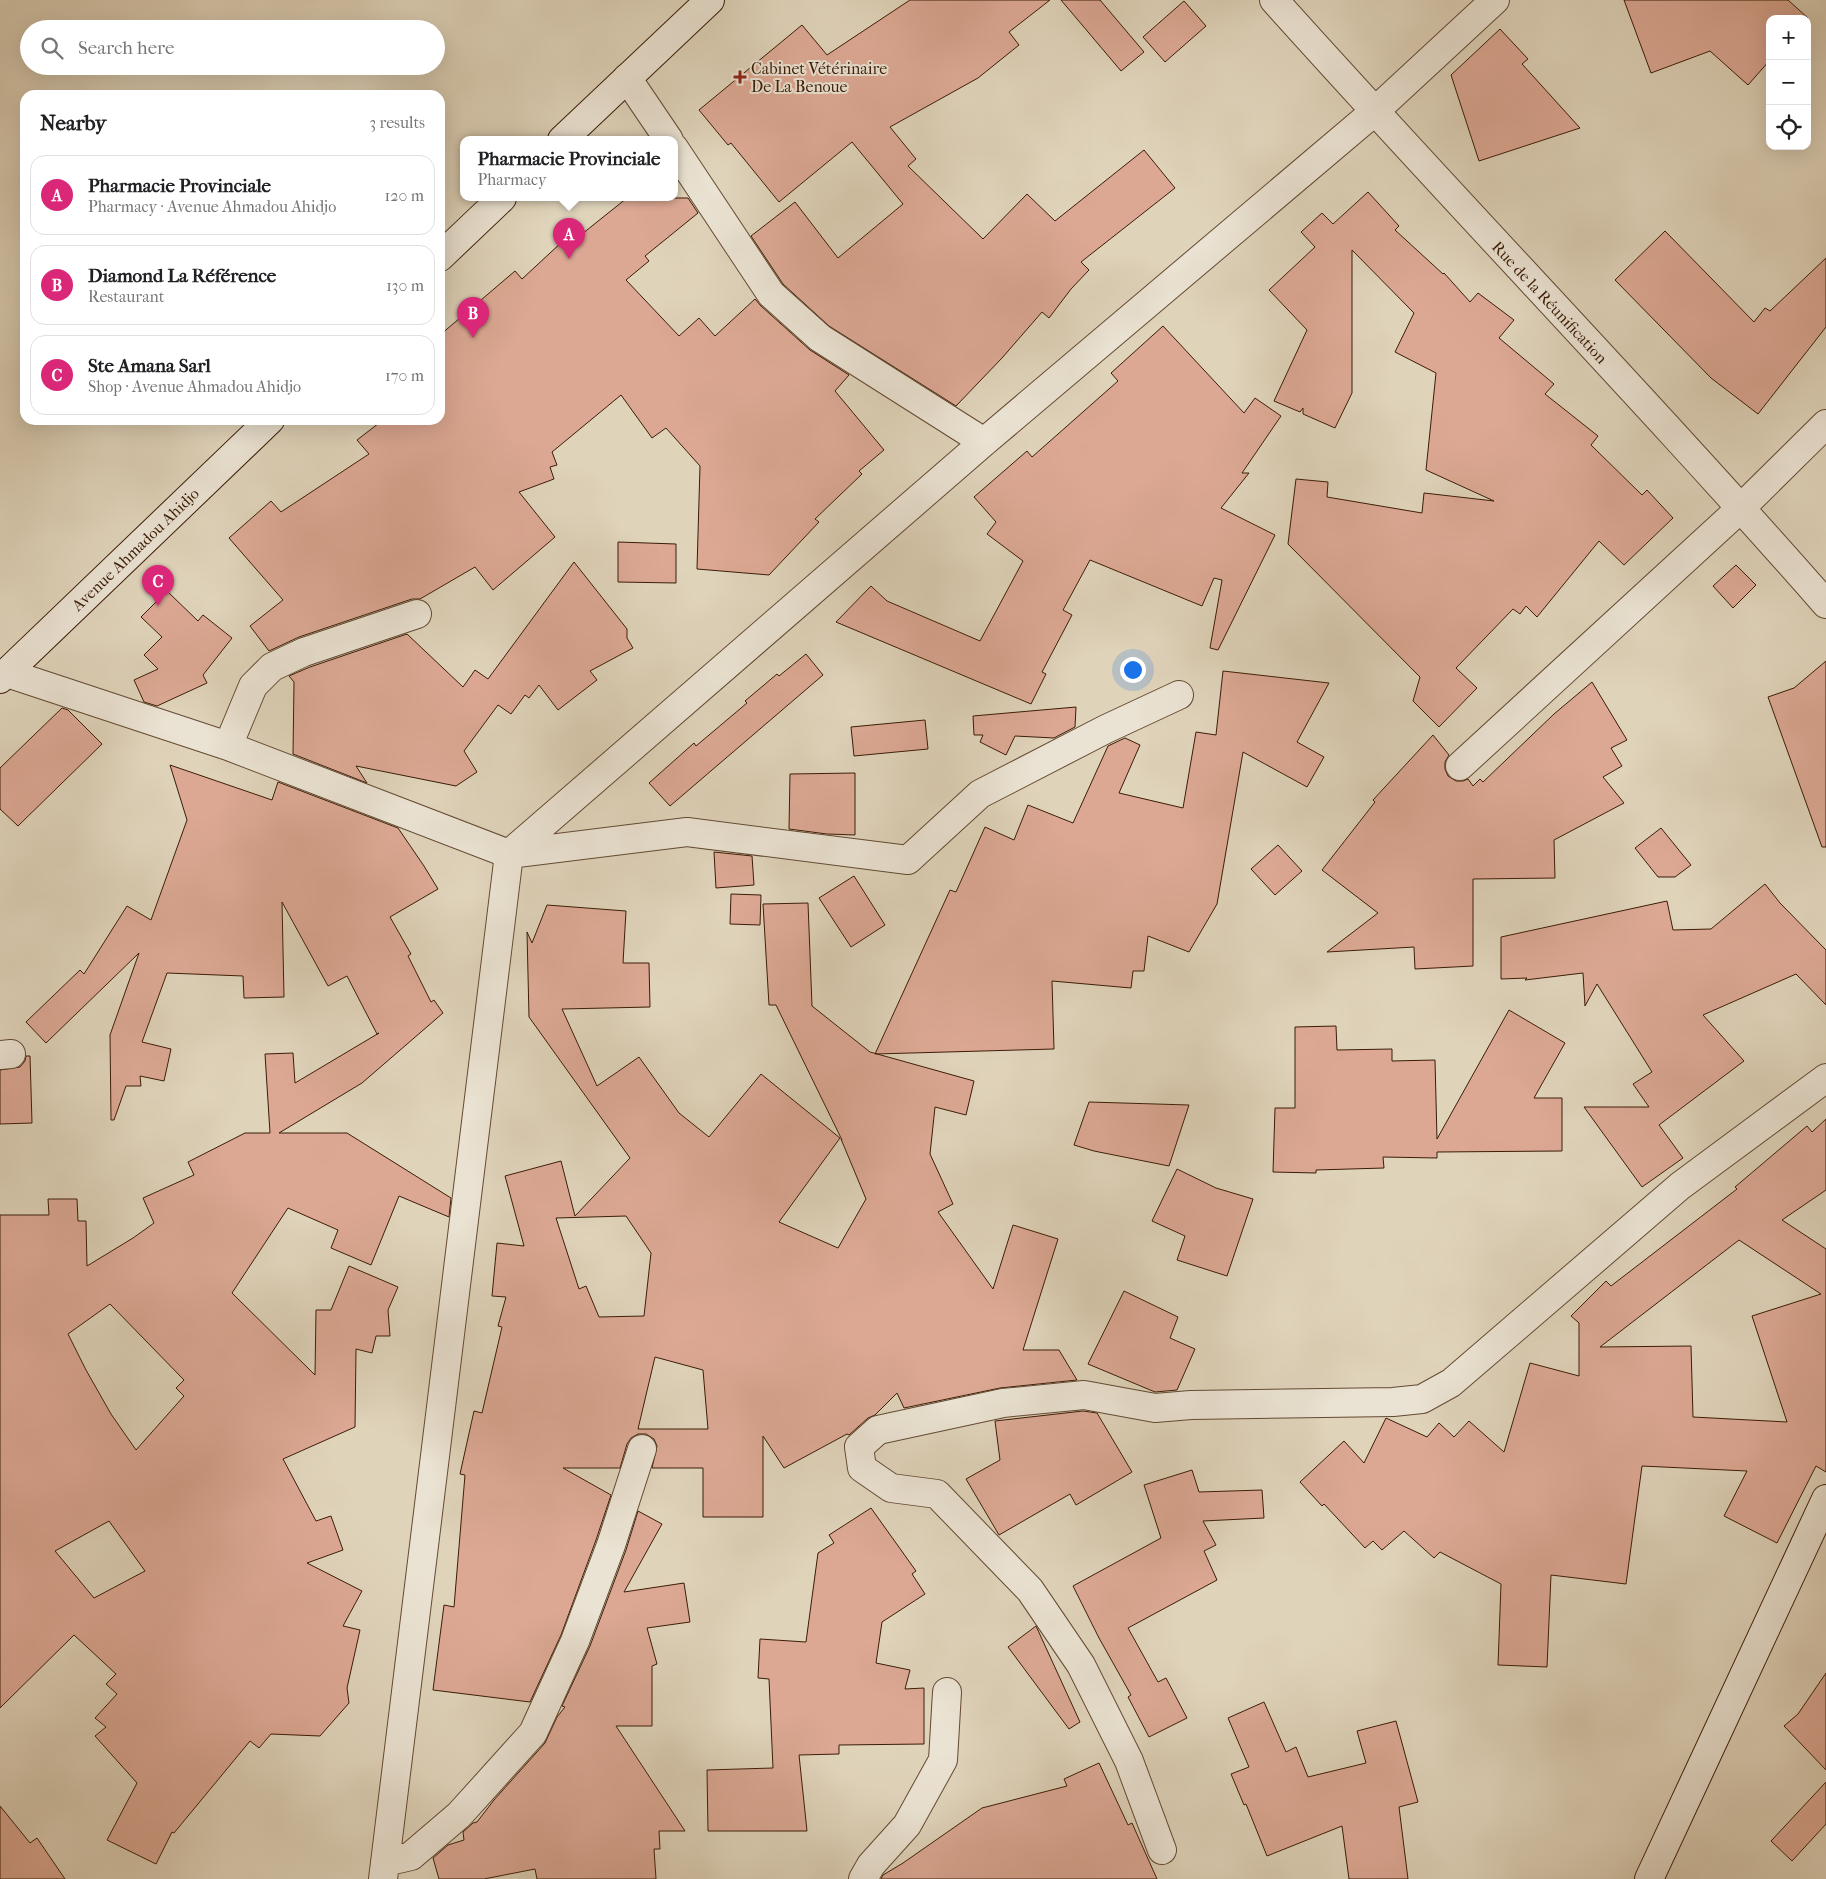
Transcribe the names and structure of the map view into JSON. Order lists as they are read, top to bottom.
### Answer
{
  "streets": {
    "street": ["Rue de la Réunification", "Avenue Ahmadou Ahidjo"]
  },
  "places": {
    "health": ["Cabinet Vétérinaire De La Benoue"]
  },
  "page": {
    "map_buttons": ["+", "−"],
    "search": "Search here",
    "heading": ["Nearby", "3 results"],
    "popup": ["Pharmacie Provinciale", "Pharmacy"],
    "list": [
      {
        "mark": "A",
        "name": "Pharmacie Provinciale",
        "note": "Pharmacy · Avenue Ahmadou Ahidjo",
        "value": "120 m"
      },
      {
        "mark": "B",
        "name": "Diamond La Référence",
        "note": "Restaurant",
        "value": "130 m"
      },
      {
        "mark": "C",
        "name": "Ste Amana Sarl",
        "note": "Shop · Avenue Ahmadou Ahidjo",
        "value": "170 m"
      }
    ],
    "pins": ["A", "B", "C"]
  }
}
